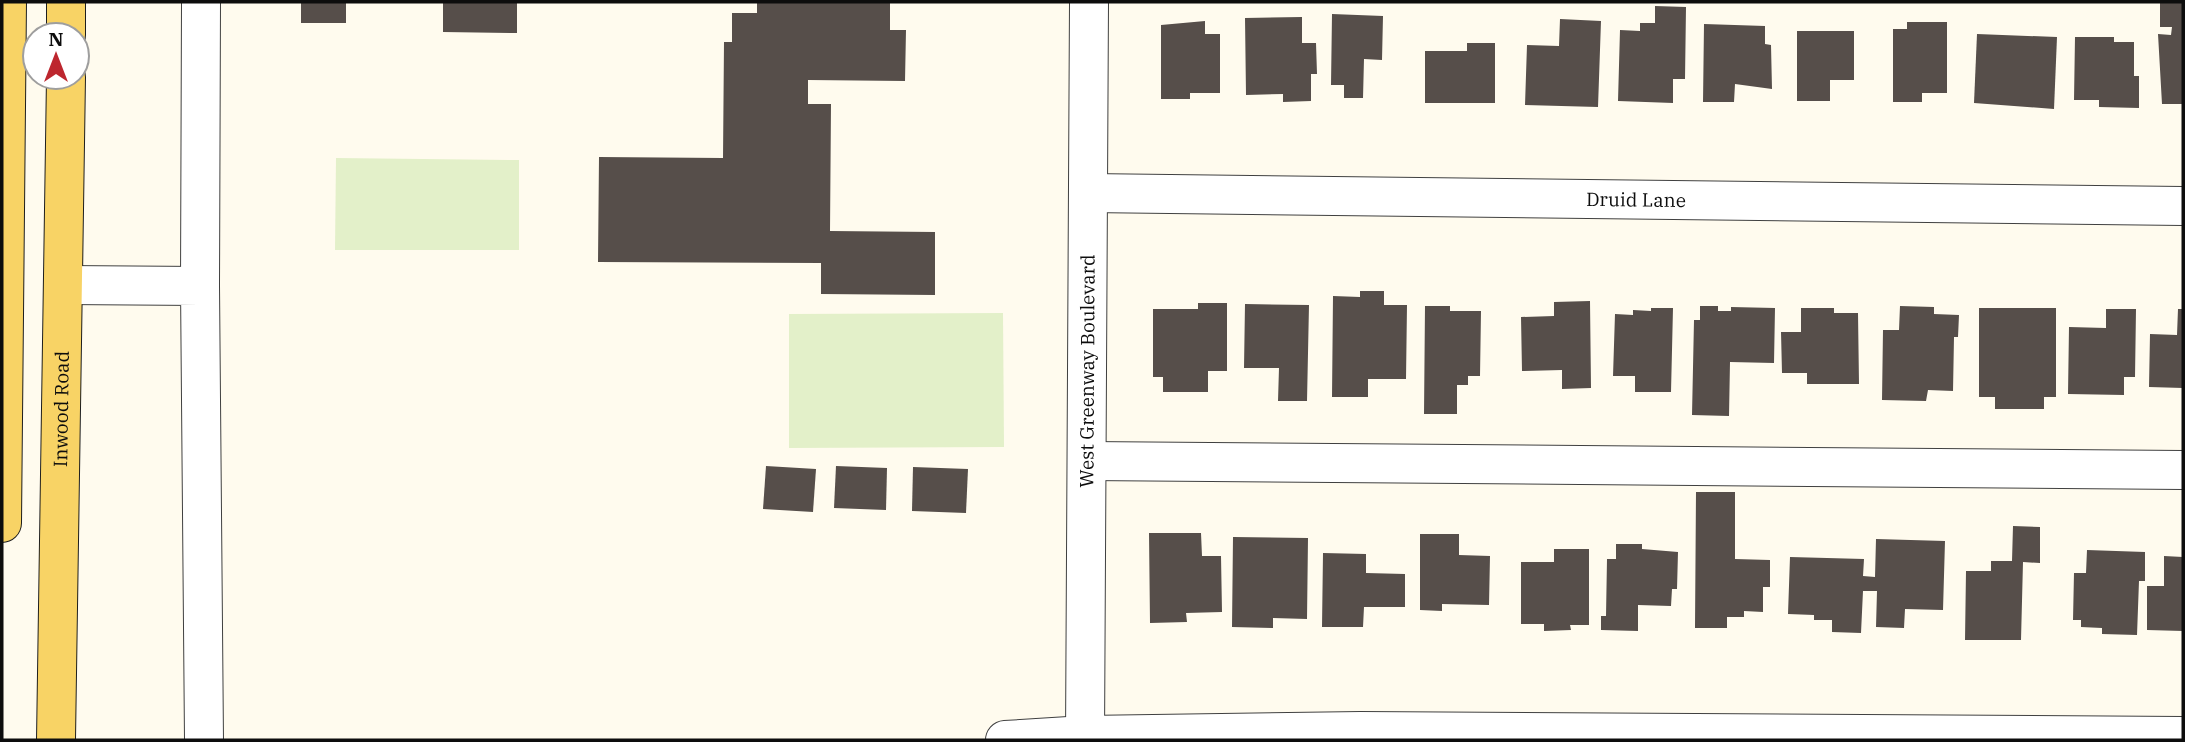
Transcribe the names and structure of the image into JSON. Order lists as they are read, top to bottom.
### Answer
{
  "streets": {
    "main road": ["Inwood Road"],
    "street": ["Druid Lane", "West Greenway Boulevard"]
  },
  "crossings": [
    ["Druid Lane", "West Greenway Boulevard"]
  ],
  "north": "top"
}
